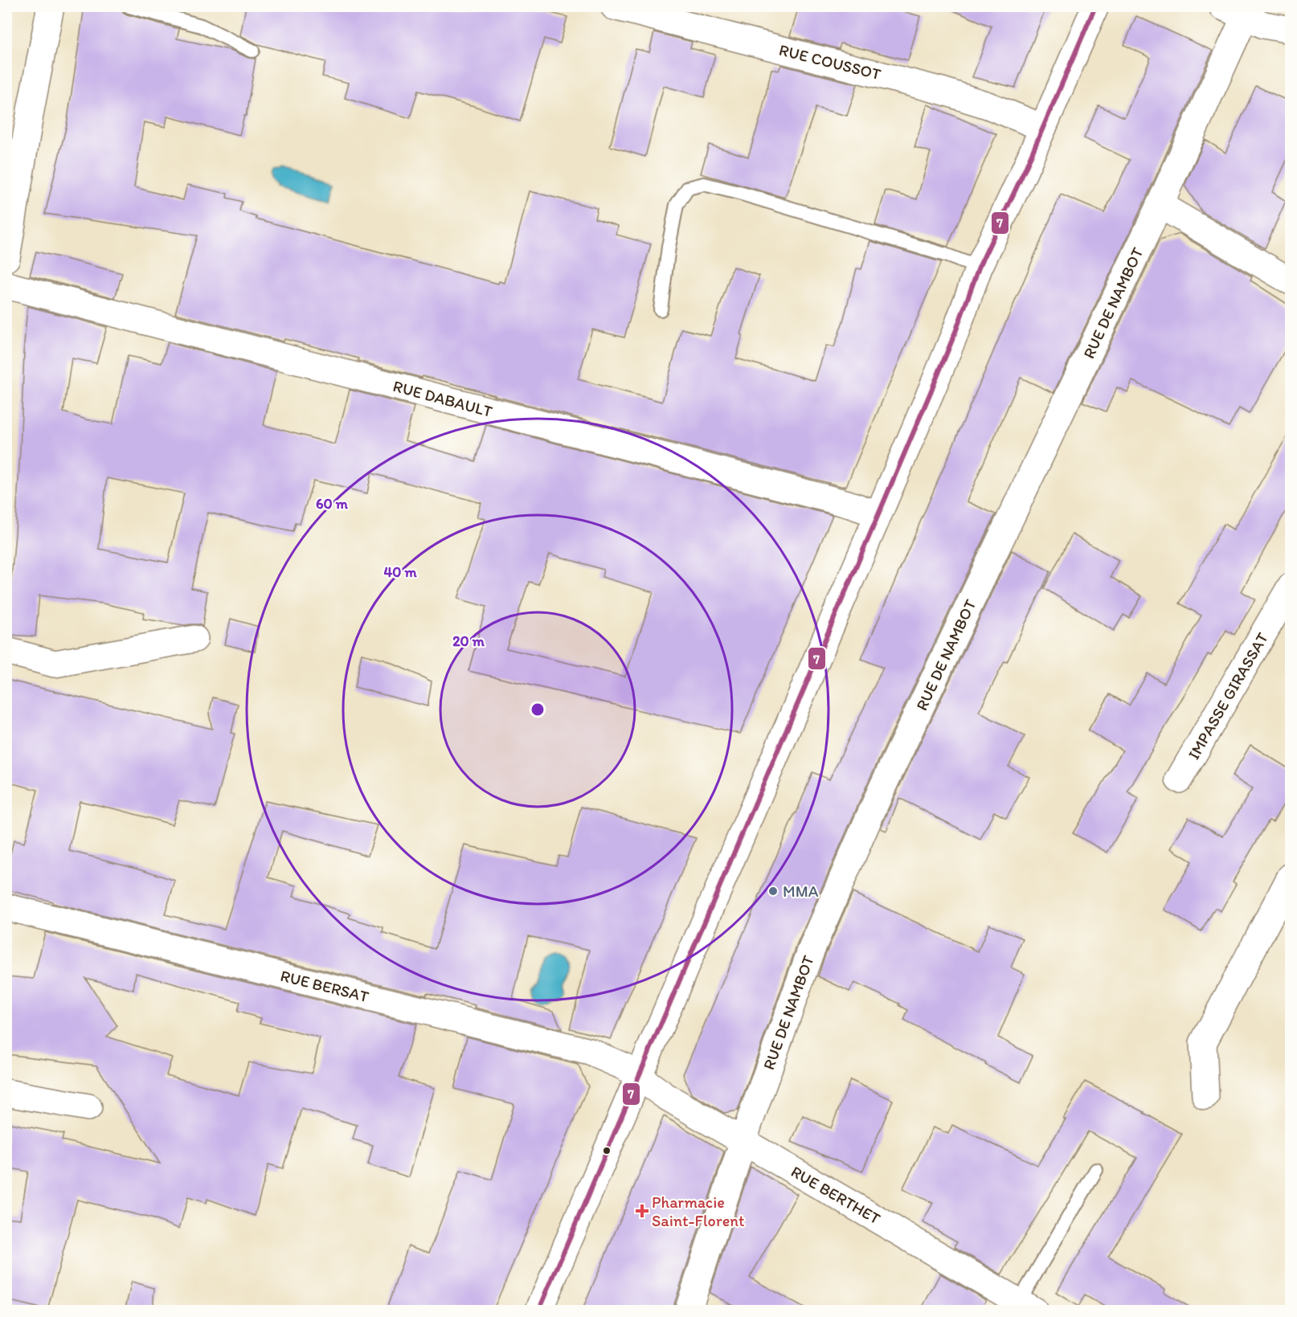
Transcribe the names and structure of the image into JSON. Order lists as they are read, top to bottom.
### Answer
{
  "streets": {
    "street": [
      "RUE COUSSOT",
      "RUE DE NAMBOT",
      "RUE DABAULT",
      "IMPASSE GIRASSAT",
      "RUE BERSAT",
      "RUE BERTHET"
    ]
  },
  "crossings": [
    ["RUE DE NAMBOT", "RUE BERTHET"],
    ["RUE BERSAT", "RUE BERTHET"]
  ],
  "places": {
    "other": ["MMA"],
    "health": ["Pharmacie Saint-Florent"]
  },
  "lines": ["transit line 7"],
  "rings": ["60 m", "40 m", "20 m"]
}
